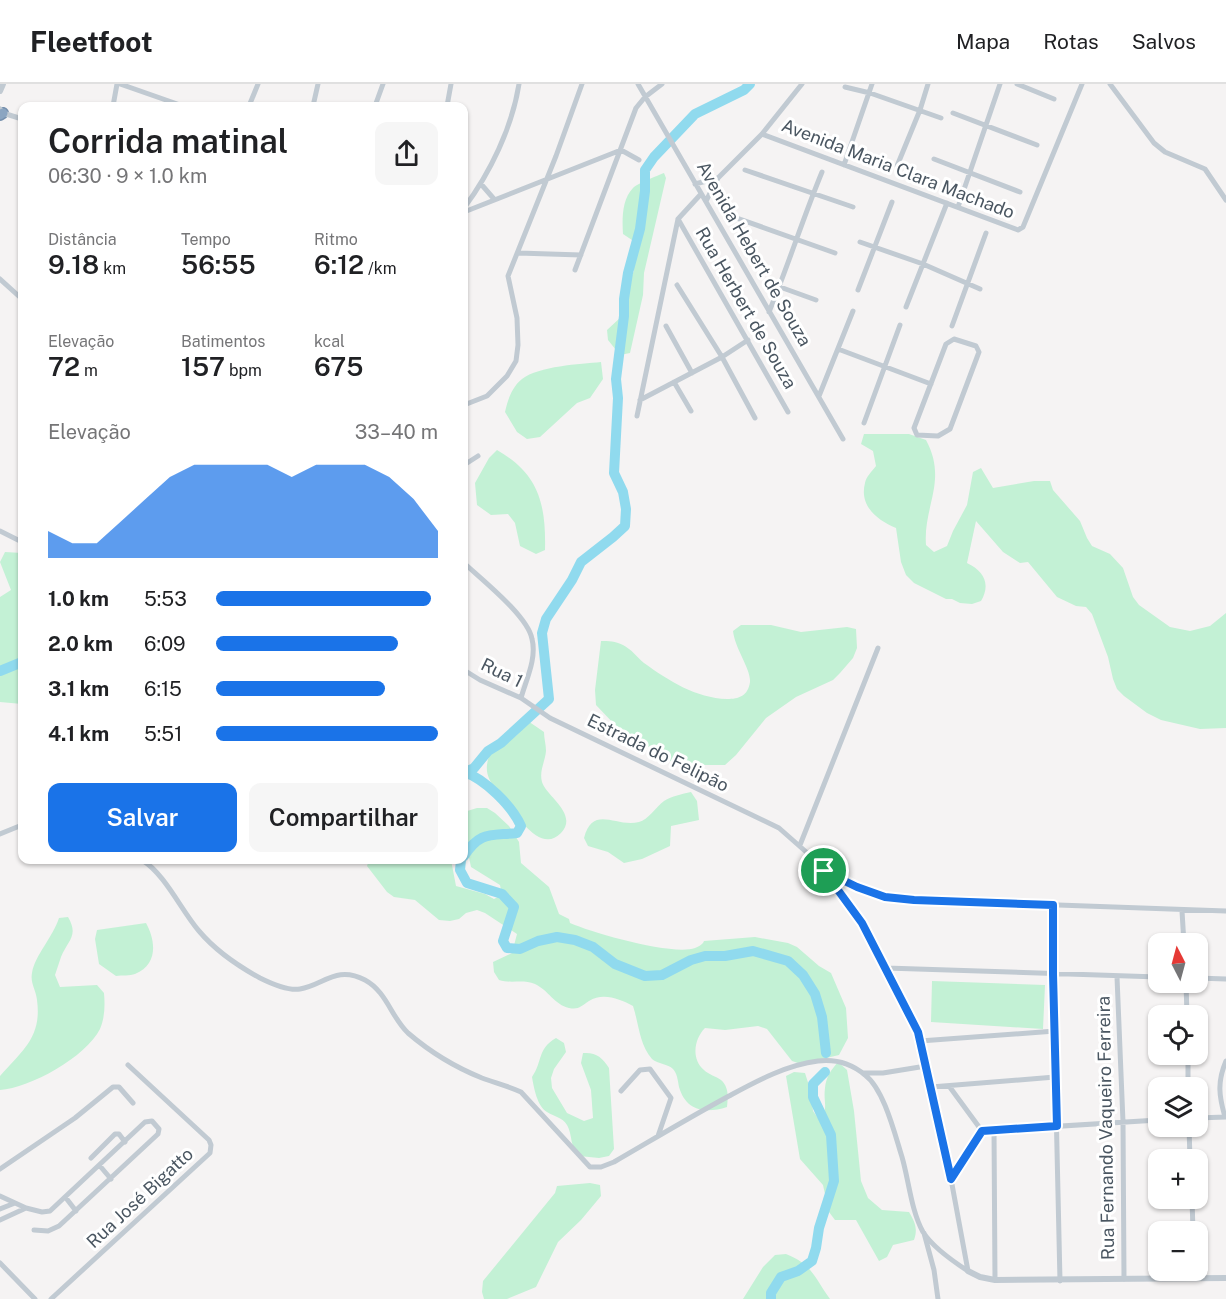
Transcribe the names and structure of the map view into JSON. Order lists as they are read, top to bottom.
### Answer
{
  "streets": {
    "street": [
      "Avenida Maria Clara Machado",
      "Avenida Hebert de Souza",
      "Rua Herbert de Souza",
      "Rua 1",
      "Estrada do Felipão",
      "Rua Fernando Vaqueiro Ferreira",
      "Rua José Bigatto"
    ]
  },
  "crossings": [
    ["Rua 1", "Estrada do Felipão"]
  ],
  "north": "top",
  "page": {
    "header": "Fleetfoot",
    "nav": ["Mapa", "Rotas", "Salvos"],
    "heading": ["Corrida matinal", "06:30 · 9 × 1.0 km"],
    "stats": [
      ["Distância", "9.18 km"],
      ["Tempo", "56:55"],
      ["Ritmo", "6:12 /km"],
      ["Elevação", "72 m"],
      ["Batimentos", "157 bpm"],
      ["kcal", "675"]
    ],
    "chart": ["Elevação", "33–40 m"],
    "list": [
      {
        "name": "1.0 km",
        "note": "5:53"
      },
      {
        "name": "2.0 km",
        "note": "6:09"
      },
      {
        "name": "3.1 km",
        "note": "6:15"
      },
      {
        "name": "4.1 km",
        "note": "5:51"
      }
    ],
    "buttons": ["Salvar", "Compartilhar"],
    "map_buttons": ["+", "−"]
  }
}
